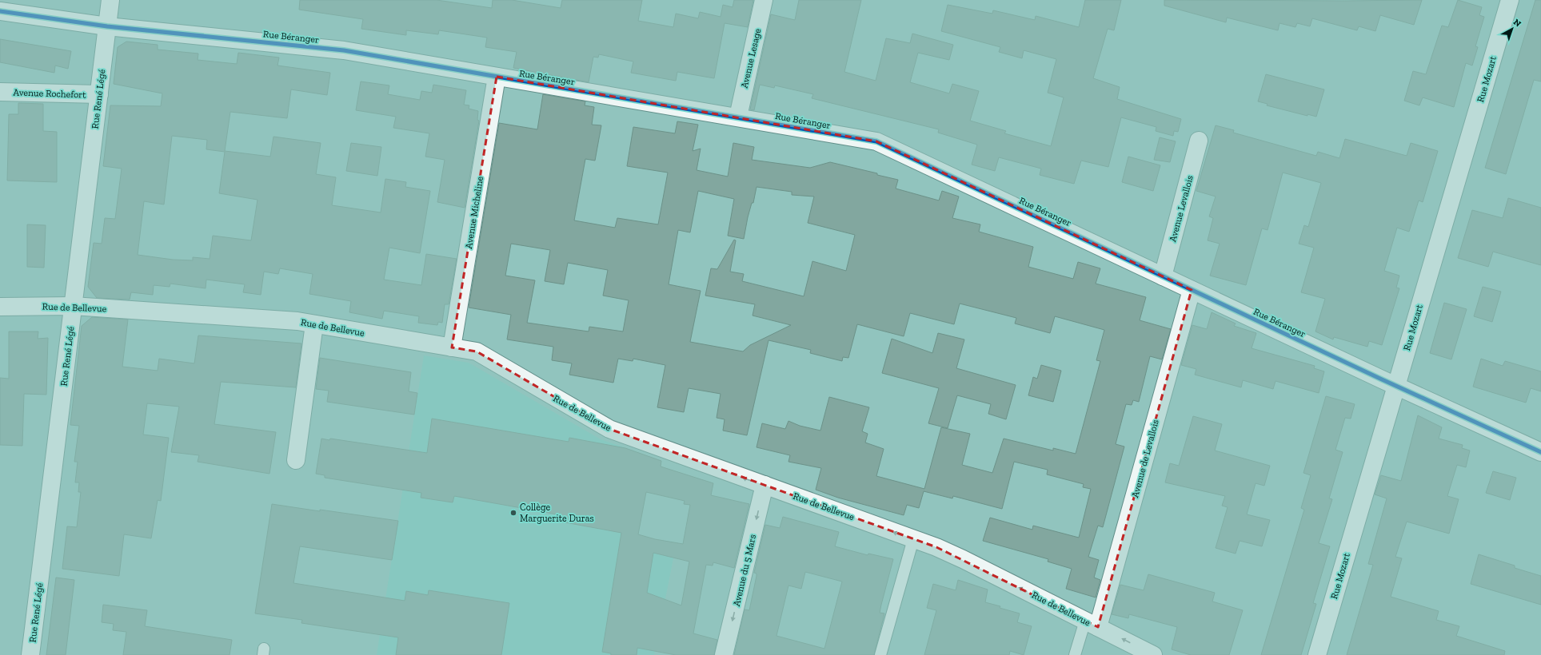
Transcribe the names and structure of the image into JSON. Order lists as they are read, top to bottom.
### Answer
{
  "streets": {
    "street": [
      "Rue Béranger",
      "Avenue Lesage",
      "Rue Mozart",
      "Avenue Rochefort",
      "Rue René Légé",
      "Avenue Levallois",
      "Avenue Micheline",
      "Rue de Bellevue",
      "Avenue de Levallois",
      "Avenue du 5 Mars"
    ]
  },
  "crossings": [
    ["Rue Béranger", "Avenue Lesage"],
    ["Rue Béranger", "Rue Mozart"],
    ["Rue Béranger", "Rue René Légé"],
    ["Rue Béranger", "Avenue Levallois"],
    ["Rue Béranger", "Avenue Micheline"],
    ["Rue Béranger", "Avenue de Levallois"],
    ["Avenue Rochefort", "Rue René Légé"],
    ["Rue René Légé", "Rue de Bellevue"],
    ["Avenue Micheline", "Rue de Bellevue"],
    ["Rue de Bellevue", "Avenue de Levallois"],
    ["Rue de Bellevue", "Avenue du 5 Mars"]
  ],
  "one_way": ["Rue de Bellevue", "Avenue du 5 Mars"],
  "places": ["Collège Marguerite Duras"],
  "north": "top right"
}
